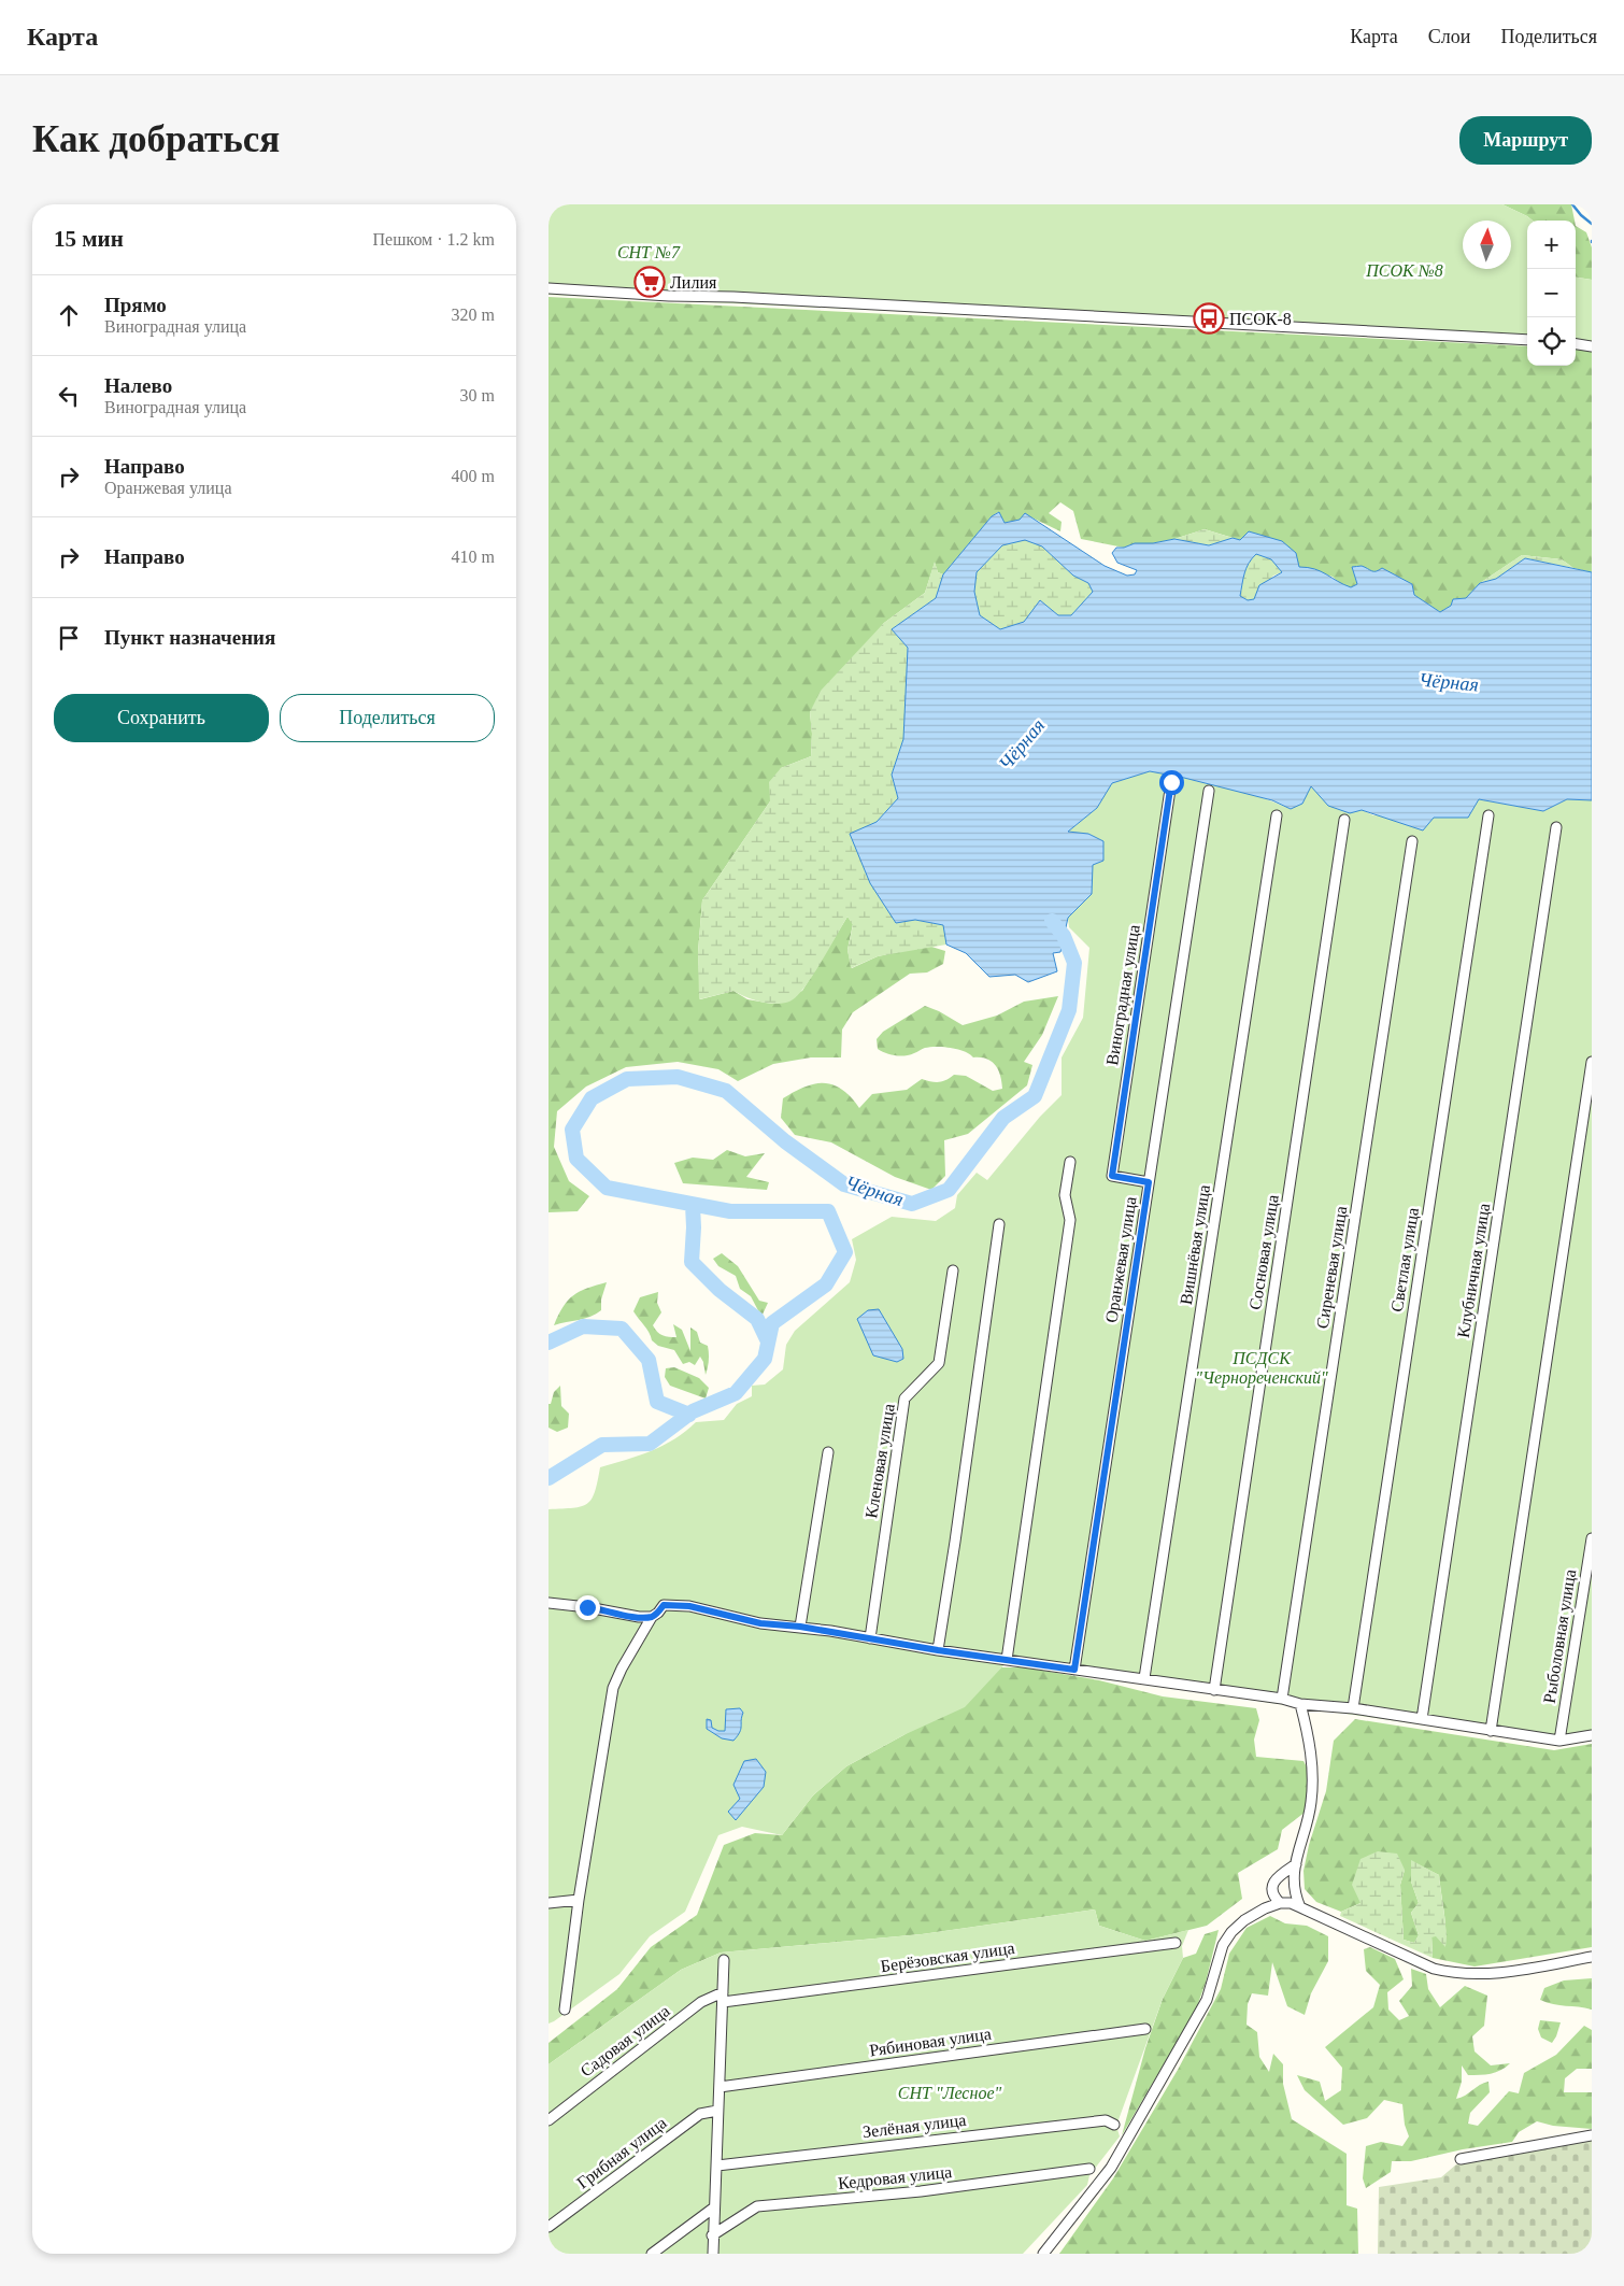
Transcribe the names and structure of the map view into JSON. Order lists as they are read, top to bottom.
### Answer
{
  "streets": {
    "street": [
      "Виноградная улица",
      "Вишнёвая улица",
      "Сосновая улица",
      "Оранжевая улица",
      "Светлая улица",
      "Сиреневая улица",
      "Клубничная улица",
      "Кленовая улица",
      "Рыболовная улица",
      "Берёзовская улица",
      "Садовая улица",
      "Рябиновая улица",
      "Зелёная улица",
      "Грибная улица",
      "Кедровая улица"
    ]
  },
  "crossings": [
    ["Виноградная улица", "Оранжевая улица"],
    ["Берёзовская улица", "Садовая улица"]
  ],
  "water": ["Чёрная"],
  "parks": [
    "СНТ №7",
    "ПСОК №8",
    "ПСДСК \"Чернореченский\"",
    "СНТ \"Лесное\""
  ],
  "places": {
    "supermarket": ["Лилия"],
    "bus stop": ["ПСОК-8"]
  },
  "north": "top",
  "page": {
    "header": "Карта",
    "nav": ["Карта", "Слои", "Поделиться"],
    "buttons": [
      "Маршрут",
      ["Сохранить", "Поделиться"]
    ],
    "title": "Как добраться",
    "heading": ["15 мин", "Пешком · 1.2 km"],
    "map_buttons": ["+", "−"],
    "list": [
      ["Прямо", "Виноградная улица", "320 m"],
      ["Налево", "Виноградная улица", "30 m"],
      ["Направо", "Оранжевая улица", "400 m"],
      ["Направо", "410 m"],
      "Пункт назначения"
    ]
  }
}
